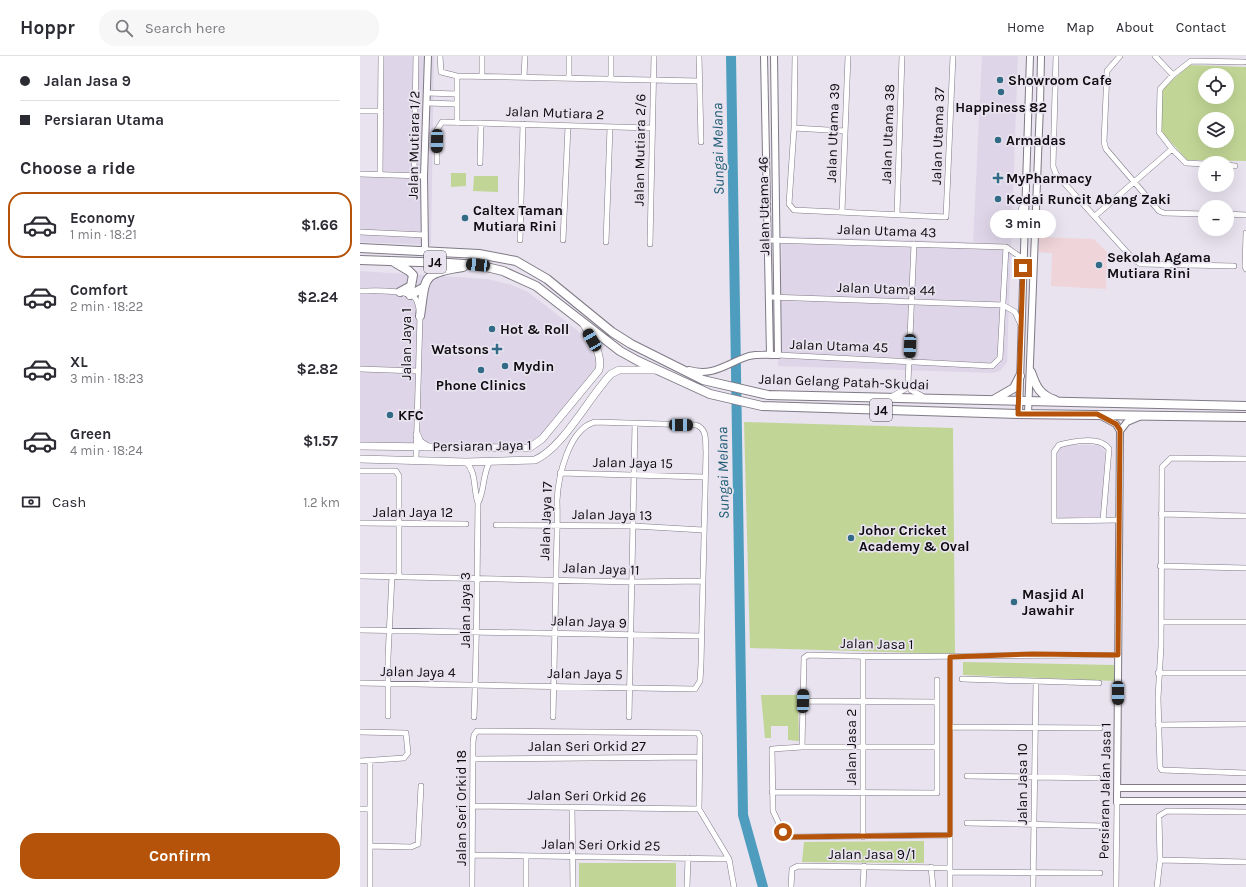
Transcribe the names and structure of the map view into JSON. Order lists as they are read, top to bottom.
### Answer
{
  "streets": {
    "main road": ["J4", "Jalan Gelang Patah-Skudai", "Persiaran Jaya 1"],
    "street": [
      "Jalan Mutiara 2",
      "Jalan Utama 39",
      "Jalan Utama 38",
      "Jalan Utama 37",
      "Jalan Mutiara 1/2",
      "Jalan Mutiara 2/6",
      "Jalan Utama 46",
      "Jalan Utama 43",
      "Jalan Utama 44",
      "Jalan Jaya 1",
      "Jalan Utama 45",
      "Jalan Jaya 15",
      "Jalan Jaya 12",
      "Jalan Jaya 13",
      "Jalan Jaya 17",
      "Jalan Jaya 11",
      "Jalan Jaya 3",
      "Jalan Jaya 9",
      "Jalan Jasa 1",
      "Jalan Jaya 4",
      "Jalan Jaya 5",
      "Jalan Seri Orkid 27",
      "Jalan Jasa 2",
      "Jalan Jasa 10",
      "Persiaran Jalan Jasa 1",
      "Jalan Seri Orkid 26",
      "Jalan Seri Orkid 18",
      "Jalan Seri Orkid 25",
      "Jalan Jasa 9/1"
    ]
  },
  "crossings": [
    ["Jalan Mutiara 2", "Jalan Mutiara 2/6"],
    ["Jalan Utama 38", "Jalan Utama 37"],
    ["Jalan Mutiara 1/2", "Jalan Gelang Patah-Skudai"],
    ["Jalan Utama 46", "Jalan Utama 43"],
    ["Jalan Utama 46", "Jalan Utama 44"],
    ["Jalan Utama 46", "Jalan Utama 45"],
    ["Jalan Utama 43", "Jalan Utama 45"],
    ["Jalan Utama 44", "Jalan Utama 45"],
    ["Jalan Jaya 1", "Persiaran Jaya 1"],
    ["Jalan Gelang Patah-Skudai", "Persiaran Jaya 1"],
    ["Jalan Jaya 15", "Jalan Jaya 17"],
    ["Jalan Jaya 13", "Jalan Jaya 17"],
    ["Jalan Jaya 17", "Jalan Jaya 11"],
    ["Jalan Jaya 17", "Jalan Jaya 9"],
    ["Jalan Jaya 17", "Jalan Jaya 5"],
    ["Jalan Jaya 11", "Jalan Jaya 3"],
    ["Jalan Jaya 3", "Jalan Jaya 9"],
    ["Jalan Jaya 3", "Jalan Jaya 4"],
    ["Jalan Jaya 3", "Jalan Jaya 5"],
    ["Jalan Jaya 9", "Jalan Jaya 5"],
    ["Jalan Jasa 1", "Jalan Jasa 2"],
    ["Jalan Jasa 1", "Persiaran Jalan Jasa 1"],
    ["Jalan Jaya 4", "Jalan Jaya 5"],
    ["Jalan Seri Orkid 27", "Jalan Seri Orkid 18"],
    ["Jalan Jasa 10", "Jalan Jasa 9/1"],
    ["Jalan Seri Orkid 26", "Jalan Seri Orkid 18"],
    ["Jalan Seri Orkid 18", "Jalan Seri Orkid 25"]
  ],
  "water": ["Sungai Melana"],
  "places": {
    "other": [
      "Showroom Cafe",
      "Happiness 82",
      "Armadas",
      "Kedai Runcit Abang Zaki",
      "Caltex Taman Mutiara Rini",
      "Sekolah Agama Mutiara Rini",
      "Hot & Roll",
      "Mydin",
      "Phone Clinics",
      "KFC",
      "Johor Cricket Academy & Oval",
      "Masjid Al Jawahir"
    ],
    "health": ["MyPharmacy", "Watsons"]
  },
  "page": {
    "header": "Hoppr",
    "search": "Search here",
    "nav": [
      "Home",
      "Map",
      "About",
      "Contact"
    ],
    "banner": ["Jalan Jasa 9", "Persiaran Utama"],
    "map_buttons": ["+", "−"],
    "heading": "Choose a ride",
    "list": [
      {
        "name": "Economy",
        "note": "1 min · 18:21",
        "value": "$1.66"
      },
      {
        "name": "Comfort",
        "note": "2 min · 18:22",
        "value": "$2.24"
      },
      {
        "name": "XL",
        "note": "3 min · 18:23",
        "value": "$2.82"
      },
      {
        "name": "Green",
        "note": "4 min · 18:24",
        "value": "$1.57"
      }
    ],
    "bubble": "3 min",
    "pay": ["Cash", "1.2 km"],
    "buttons": "Confirm"
  }
}
